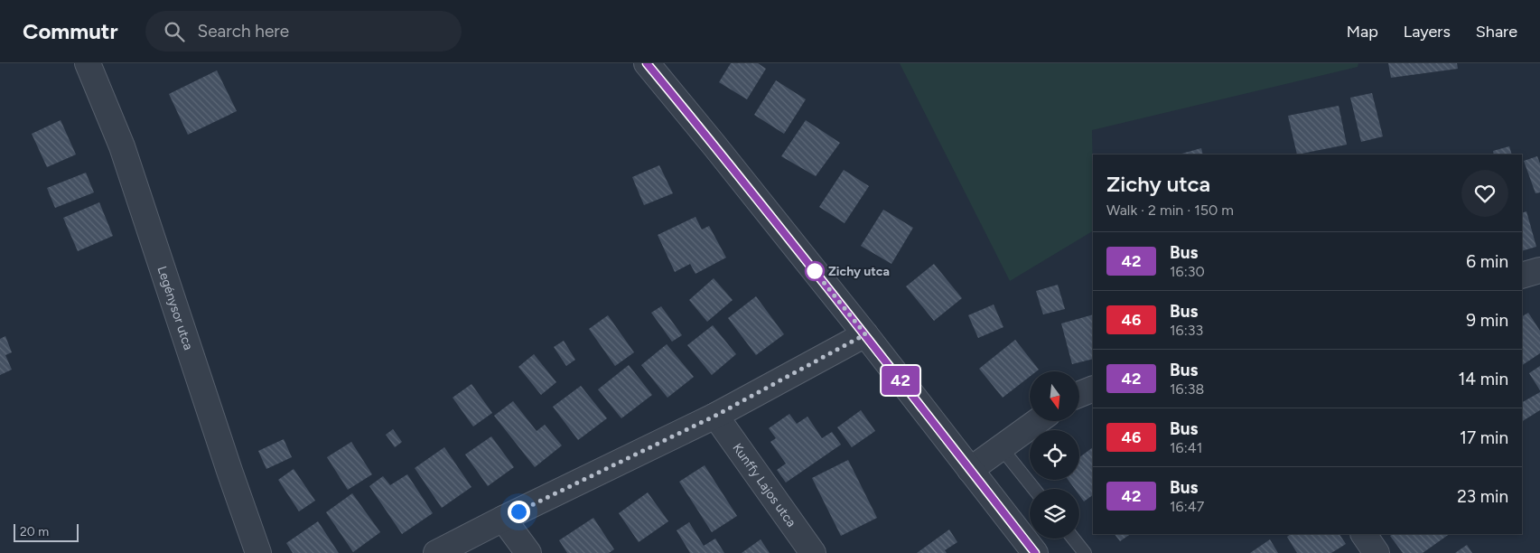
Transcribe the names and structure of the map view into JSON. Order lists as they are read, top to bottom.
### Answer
{
  "streets": {
    "street": ["Legénysor utca", "Kunffy Lajos utca"]
  },
  "places": ["Zichy utca"],
  "lines": ["bus line 42"],
  "scale_bar": "20 m",
  "north": "bottom",
  "page": {
    "header": "Commutr",
    "search": "Search here",
    "nav": ["Map", "Layers", "Share"],
    "on_map": "42",
    "heading": ["Zichy utca", "Walk · 2 min · 150 m"],
    "list": [
      {
        "mark": "42",
        "name": "Bus",
        "note": "16:30",
        "value": "6 min"
      },
      {
        "mark": "46",
        "name": "Bus",
        "note": "16:33",
        "value": "9 min"
      },
      {
        "mark": "42",
        "name": "Bus",
        "note": "16:38",
        "value": "14 min"
      },
      {
        "mark": "46",
        "name": "Bus",
        "note": "16:41",
        "value": "17 min"
      },
      {
        "mark": "42",
        "name": "Bus",
        "note": "16:47",
        "value": "23 min"
      }
    ],
    "scale": "20 m"
  }
}
